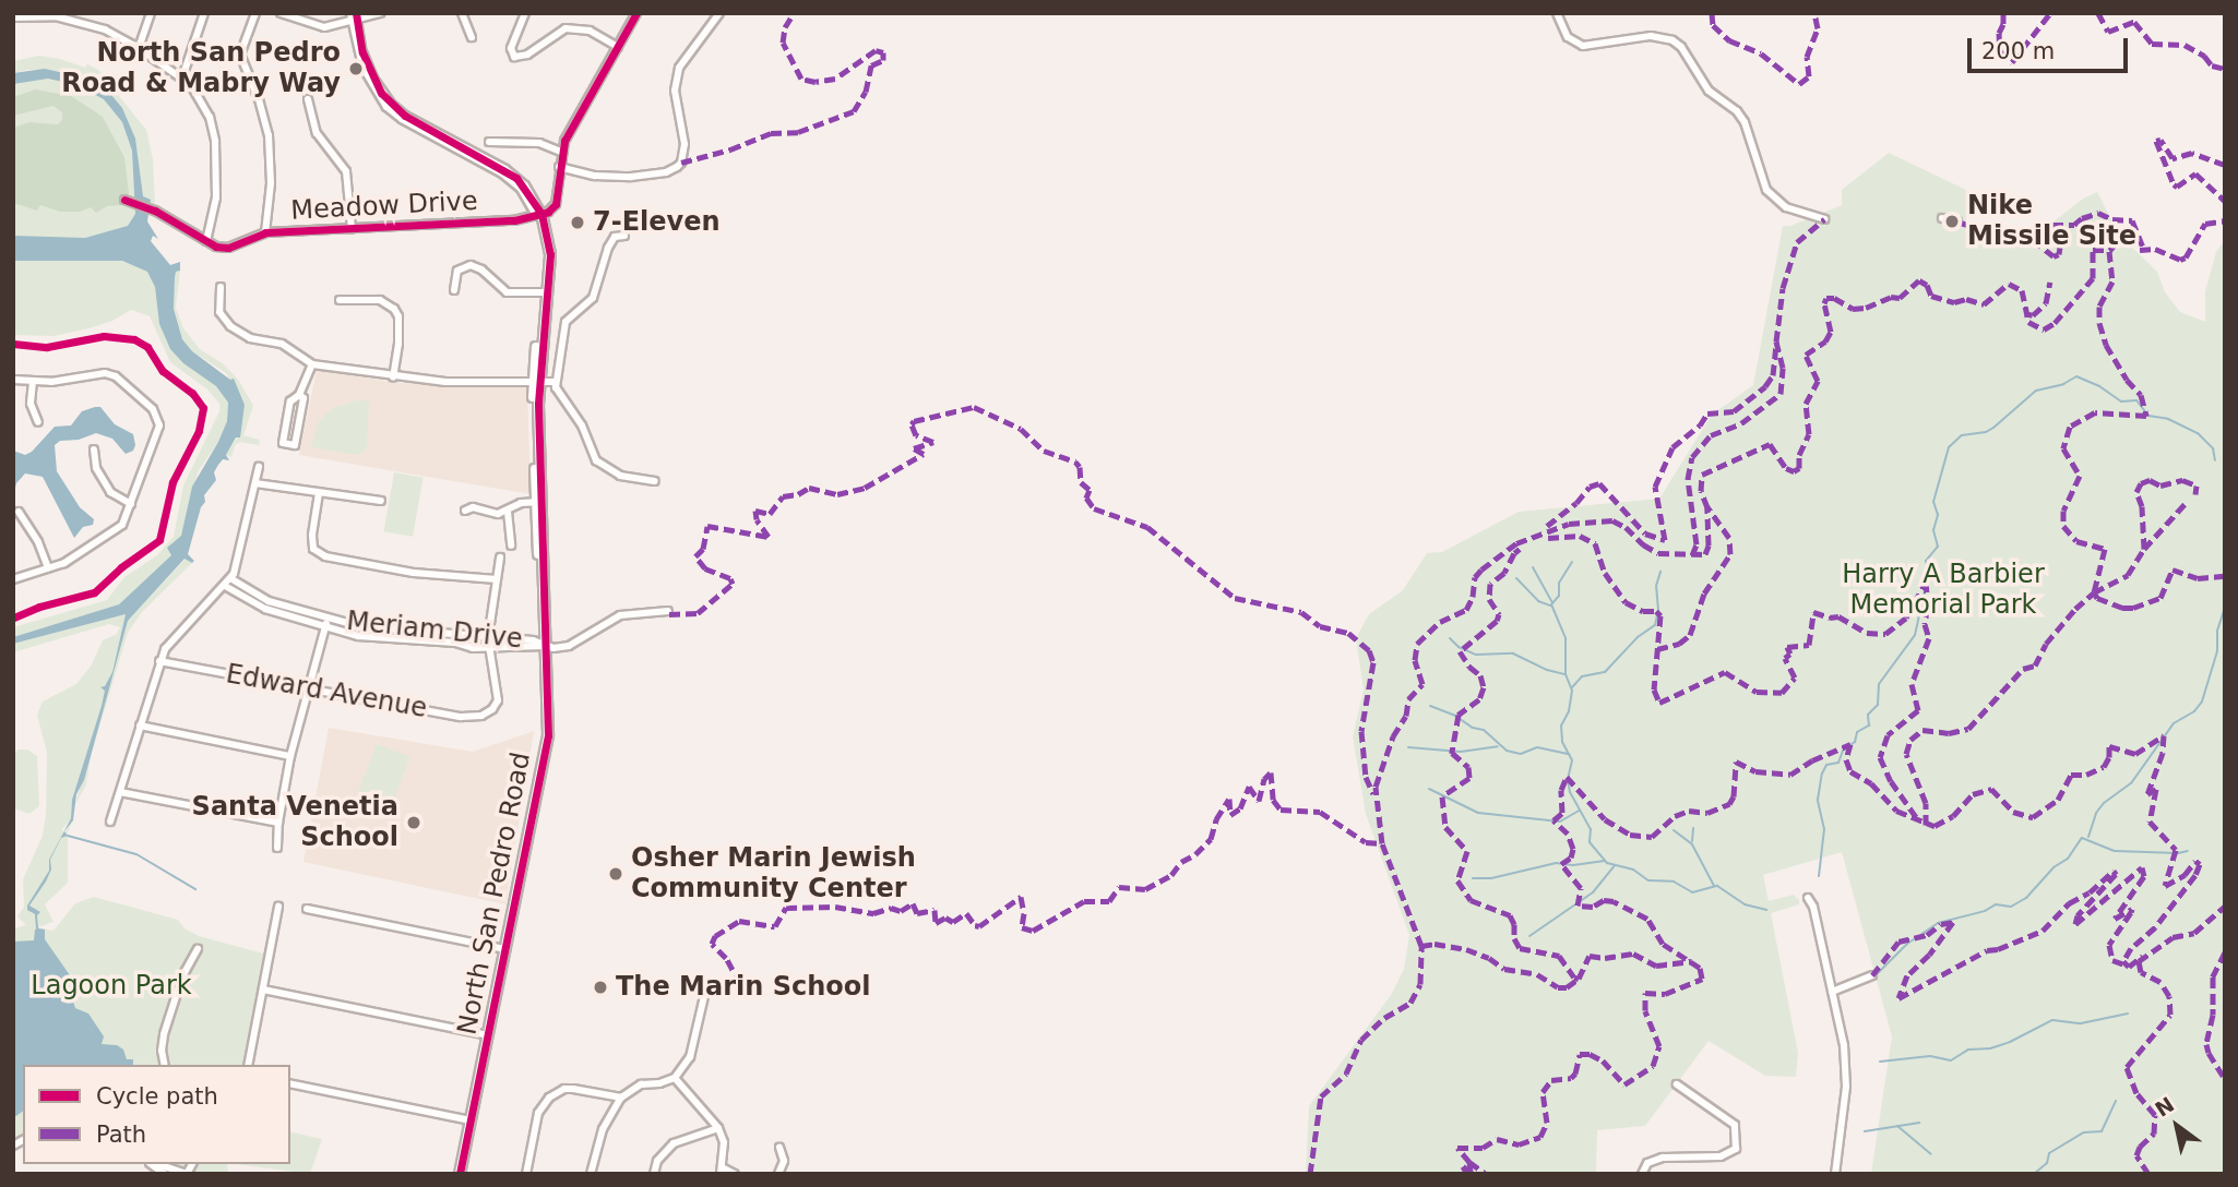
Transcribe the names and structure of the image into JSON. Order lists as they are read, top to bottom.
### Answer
{
  "streets": {
    "main road": ["North San Pedro Road"],
    "street": ["Meadow Drive", "Meriam Drive", "Edward Avenue"]
  },
  "crossings": [
    ["Meadow Drive", "North San Pedro Road"],
    ["Meriam Drive", "Edward Avenue"],
    ["Meriam Drive", "North San Pedro Road"]
  ],
  "parks": ["Harry A Barbier Memorial Park", "Lagoon Park"],
  "places": [
    "North San Pedro Road & Mabry Way",
    "Nike Missile Site",
    "7-Eleven",
    "Santa Venetia School",
    "Osher Marin Jewish Community Center",
    "The Marin School"
  ],
  "legend": ["Cycle path", "Path"],
  "scale_bar": "200 m",
  "north": "top left"
}
